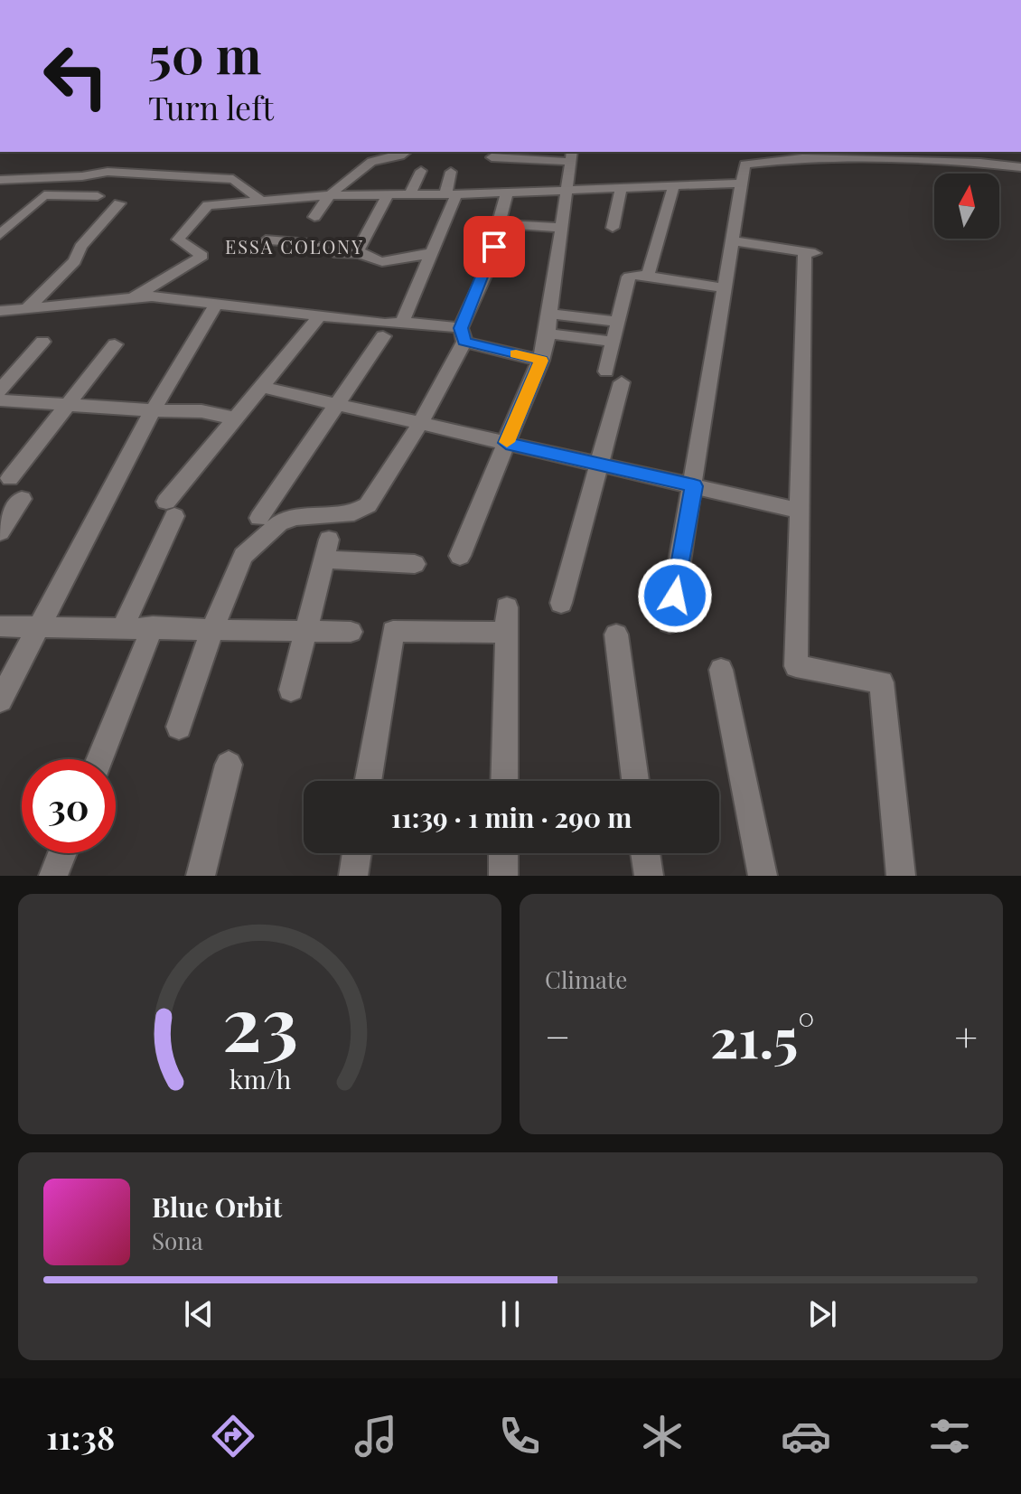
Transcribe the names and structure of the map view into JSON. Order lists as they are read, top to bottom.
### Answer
{
  "districts": ["ESSA COLONY"],
  "north": "top",
  "page": {
    "turn": ["50 m", "Turn left"],
    "limit": "30",
    "trip": "11:39 · 1 min · 290 m",
    "tile": "Climate",
    "heat": ["−", "21.5°", "+"],
    "song": ["Blue Orbit", "Sona"],
    "tabs": "11:38",
    "gauge": ["23", "km/h"]
  }
}
